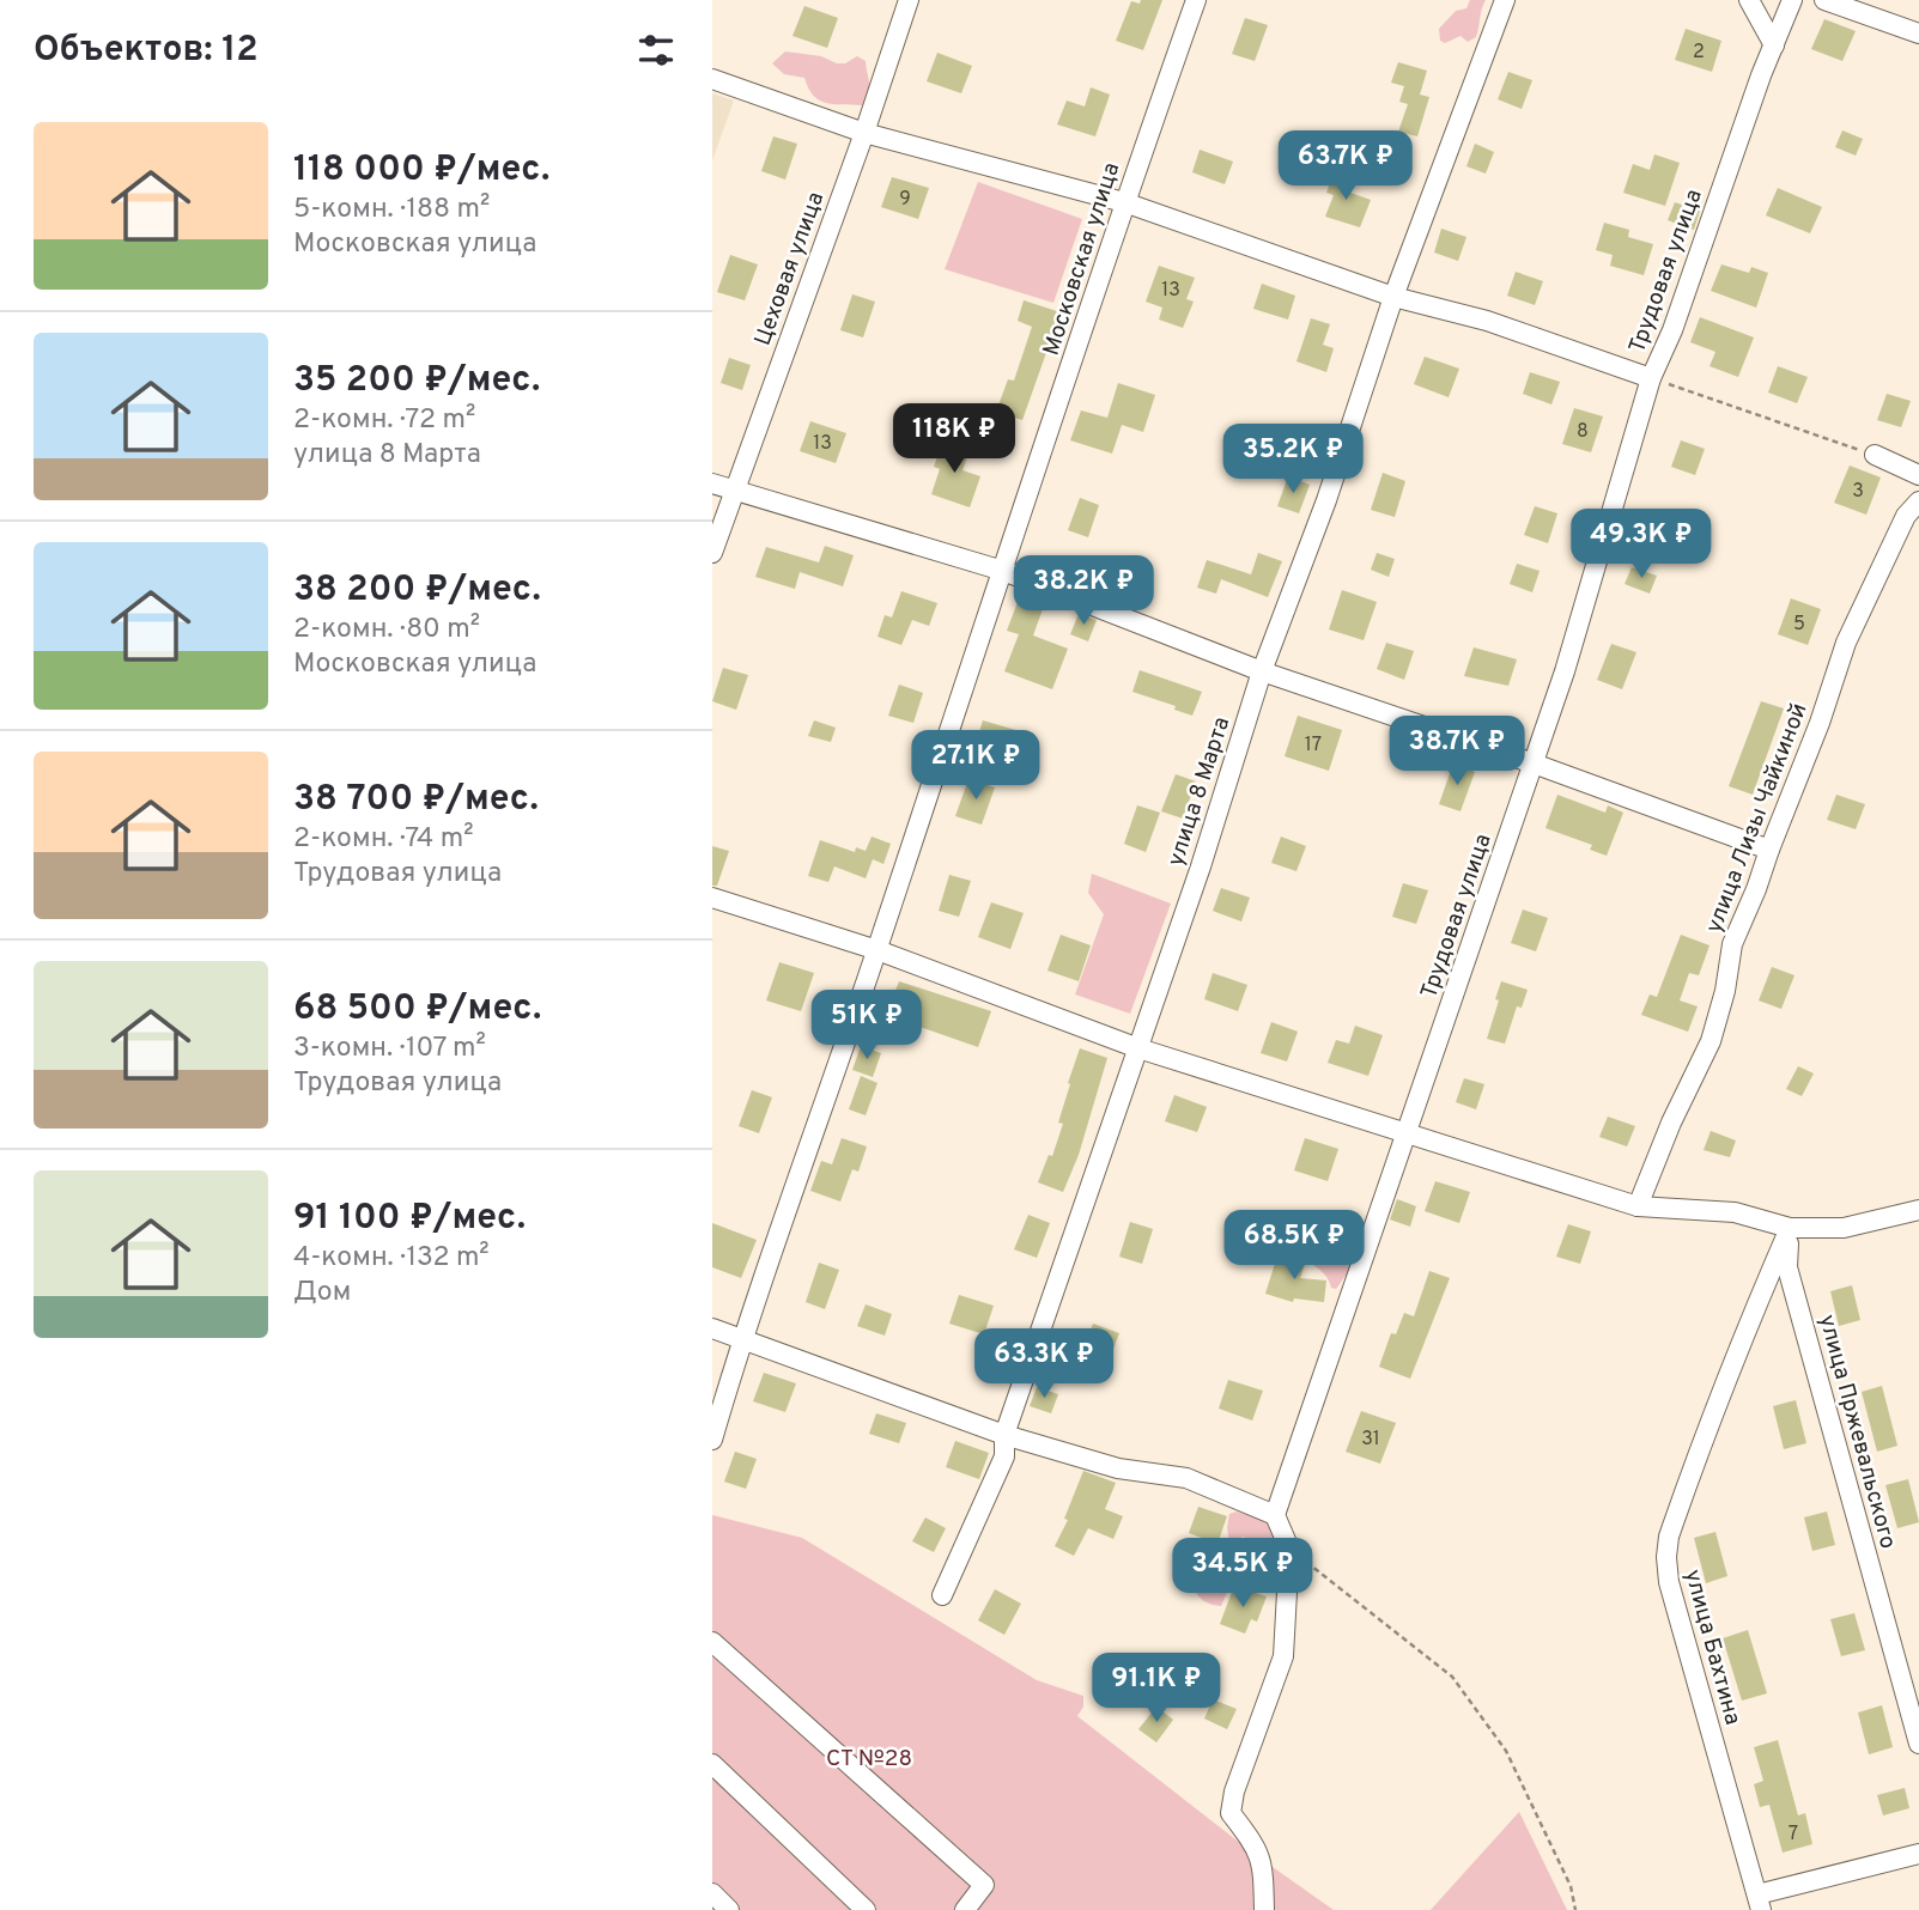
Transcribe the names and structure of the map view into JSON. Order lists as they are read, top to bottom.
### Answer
{
  "streets": {
    "street": [
      "Московская улица",
      "Цеховая улица",
      "Трудовая улица",
      "улица 8 Марта",
      "улица Лизы Чайкиной",
      "улица Пржевальского",
      "улица Бахтина"
    ]
  },
  "crossings": [
    ["улица Пржевальского", "улица Бахтина"]
  ],
  "parks": ["СТ №28"],
  "house_numbers": [
    "2",
    "9",
    "13",
    "8",
    "13",
    "3",
    "5",
    "17",
    "31",
    "7"
  ],
  "page": {
    "heading": "Объектов: 12",
    "list": [
      {
        "name": "118 000 ₽/мес.",
        "note": "5-комн. · 188 m² · Московская улица"
      },
      {
        "name": "35 200 ₽/мес.",
        "note": "2-комн. · 72 m² · улица 8 Марта"
      },
      {
        "name": "38 200 ₽/мес.",
        "note": "2-комн. · 80 m² · Московская улица"
      },
      {
        "name": "38 700 ₽/мес.",
        "note": "2-комн. · 74 m² · Трудовая улица"
      },
      {
        "name": "68 500 ₽/мес.",
        "note": "3-комн. · 107 m² · Трудовая улица"
      },
      {
        "name": "91 100 ₽/мес.",
        "note": "4-комн. · 132 m² · Дом"
      }
    ],
    "price": [
      "63.7K ₽",
      "118K ₽",
      "35.2K ₽",
      "49.3K ₽",
      "38.2K ₽",
      "38.7K ₽",
      "27.1K ₽",
      "51K ₽",
      "68.5K ₽",
      "63.3K ₽",
      "34.5K ₽",
      "91.1K ₽"
    ]
  }
}
